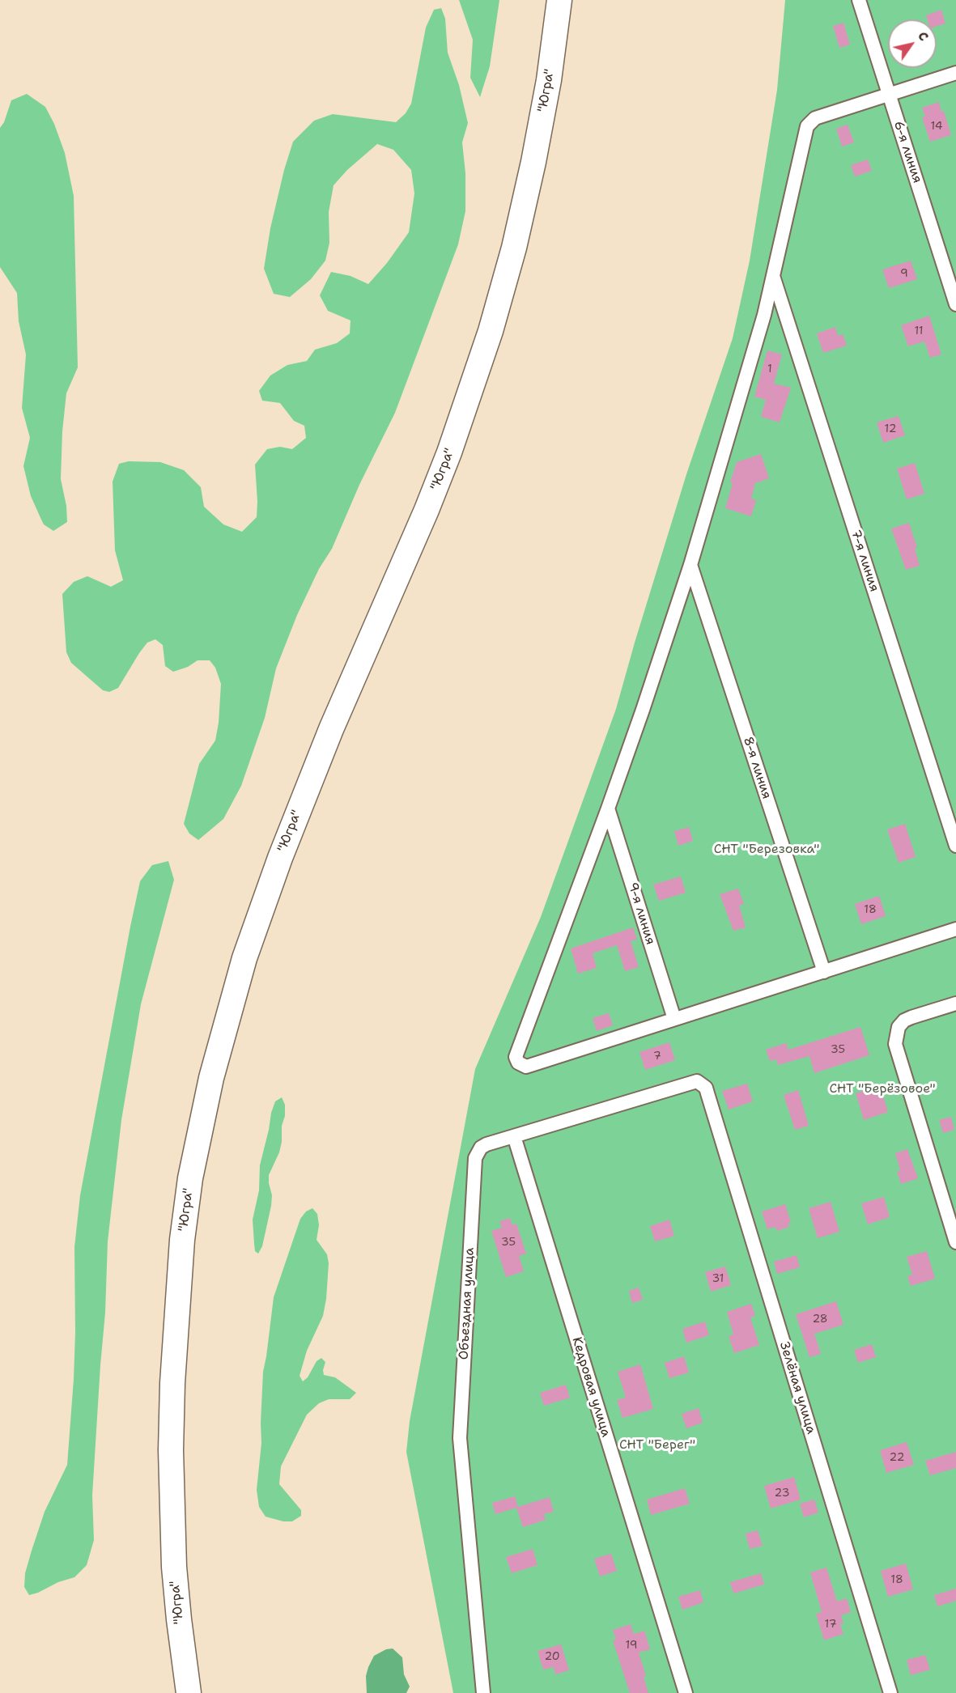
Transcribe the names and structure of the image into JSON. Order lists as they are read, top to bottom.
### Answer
{
  "streets": {
    "highway": ["\"Югра\""],
    "street": [
      "6-я линия",
      "7-я линия",
      "8-я линия",
      "9-я линия",
      "Объездная улица",
      "Кедровая улица",
      "Зелёная улица"
    ]
  },
  "crossings": [
    ["Объездная улица", "Кедровая улица"],
    ["Объездная улица", "Зелёная улица"]
  ],
  "parks": ["СНТ \"Березовка\"", "СНТ \"Берёзовое\"", "СНТ \"Берег\""],
  "house_numbers": [
    "14",
    "9",
    "11",
    "1",
    "12",
    "18",
    "35",
    "7",
    "35",
    "31",
    "28",
    "22",
    "23",
    "18",
    "17",
    "19",
    "20"
  ],
  "north": "top right"
}
